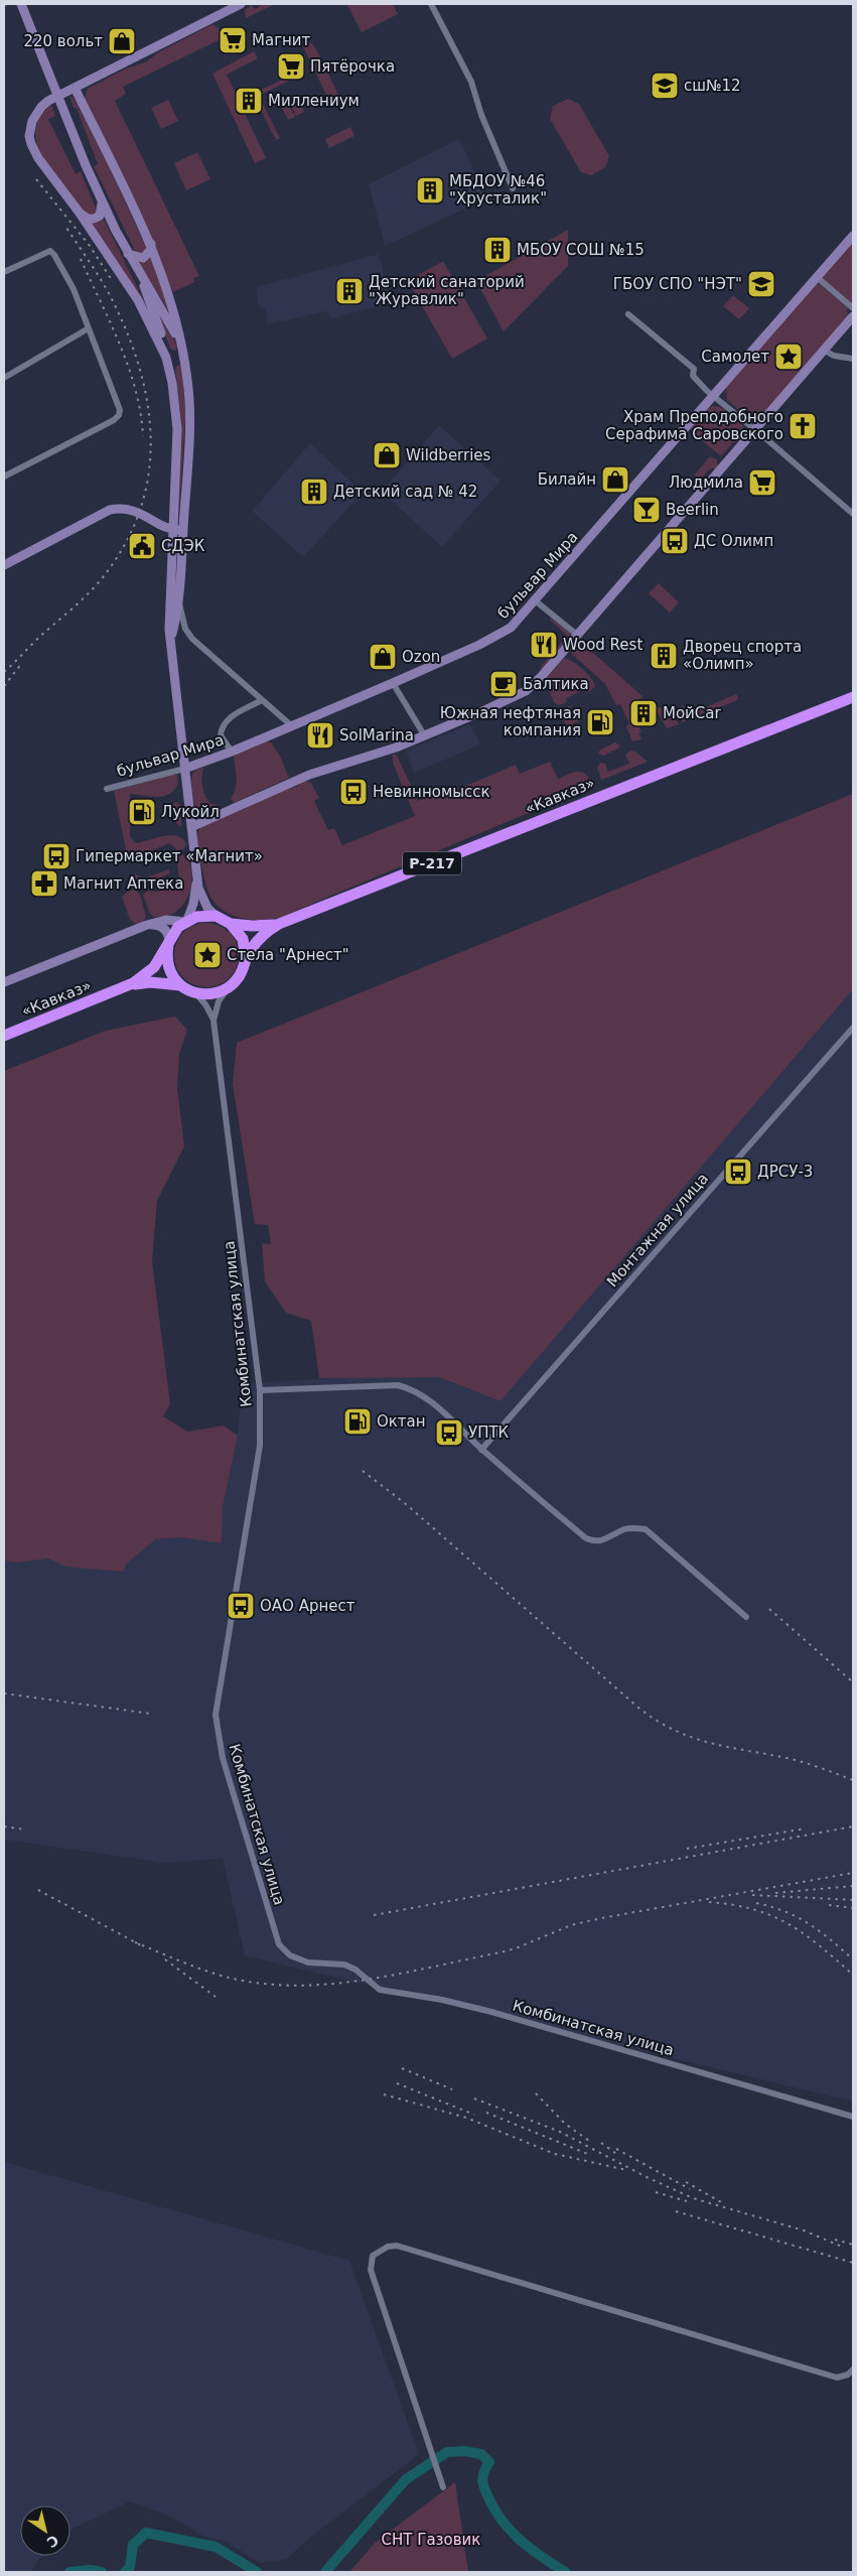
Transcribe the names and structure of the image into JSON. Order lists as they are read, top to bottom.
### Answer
{
  "streets": {
    "highway": ["«Кавказ»", "Р-217"],
    "main road": ["бульвар Мира"],
    "street": ["Монтажная улица", "Комбинатская улица"]
  },
  "crossings": [
    ["«Кавказ»", "Комбинатская улица"]
  ],
  "parks": ["СНТ Газовик"],
  "places": {
    "supermarket": ["Магнит", "Пятёрочка", "Людмила"],
    "shop": [
      "220 вольт",
      "Wildberries",
      "Билайн",
      "Ozon"
    ],
    "school or university": ["сш№12", "ГБОУ СПО \"НЭТ\""],
    "building": [
      "Миллениум",
      "МБДОУ №46 \"Хрусталик\"",
      "МБОУ СОШ №15",
      "Детский санаторий \"Журавлик\"",
      "Детский сад № 42",
      "Дворец спорта «Олимп»",
      "МойCar"
    ],
    "place": ["Самолет", "Стела \"Арнест\""],
    "church": ["Храм Преподобного Серафима Саровского"],
    "bar": ["Beerlin"],
    "bus stop": [
      "ДС Олимп",
      "Невинномысск",
      "Гипермаркет «Магнит»",
      "ДРСУ-3",
      "УПТК",
      "ОАО Арнест"
    ],
    "public building": ["СДЭК"],
    "restaurant": ["Wood Rest", "SolMarina"],
    "cafe": ["Балтика"],
    "fuel station": ["Южная нефтяная компания", "Лукойл", "Октан"],
    "pharmacy": ["Магнит Аптека"]
  },
  "north": "bottom right"
}
